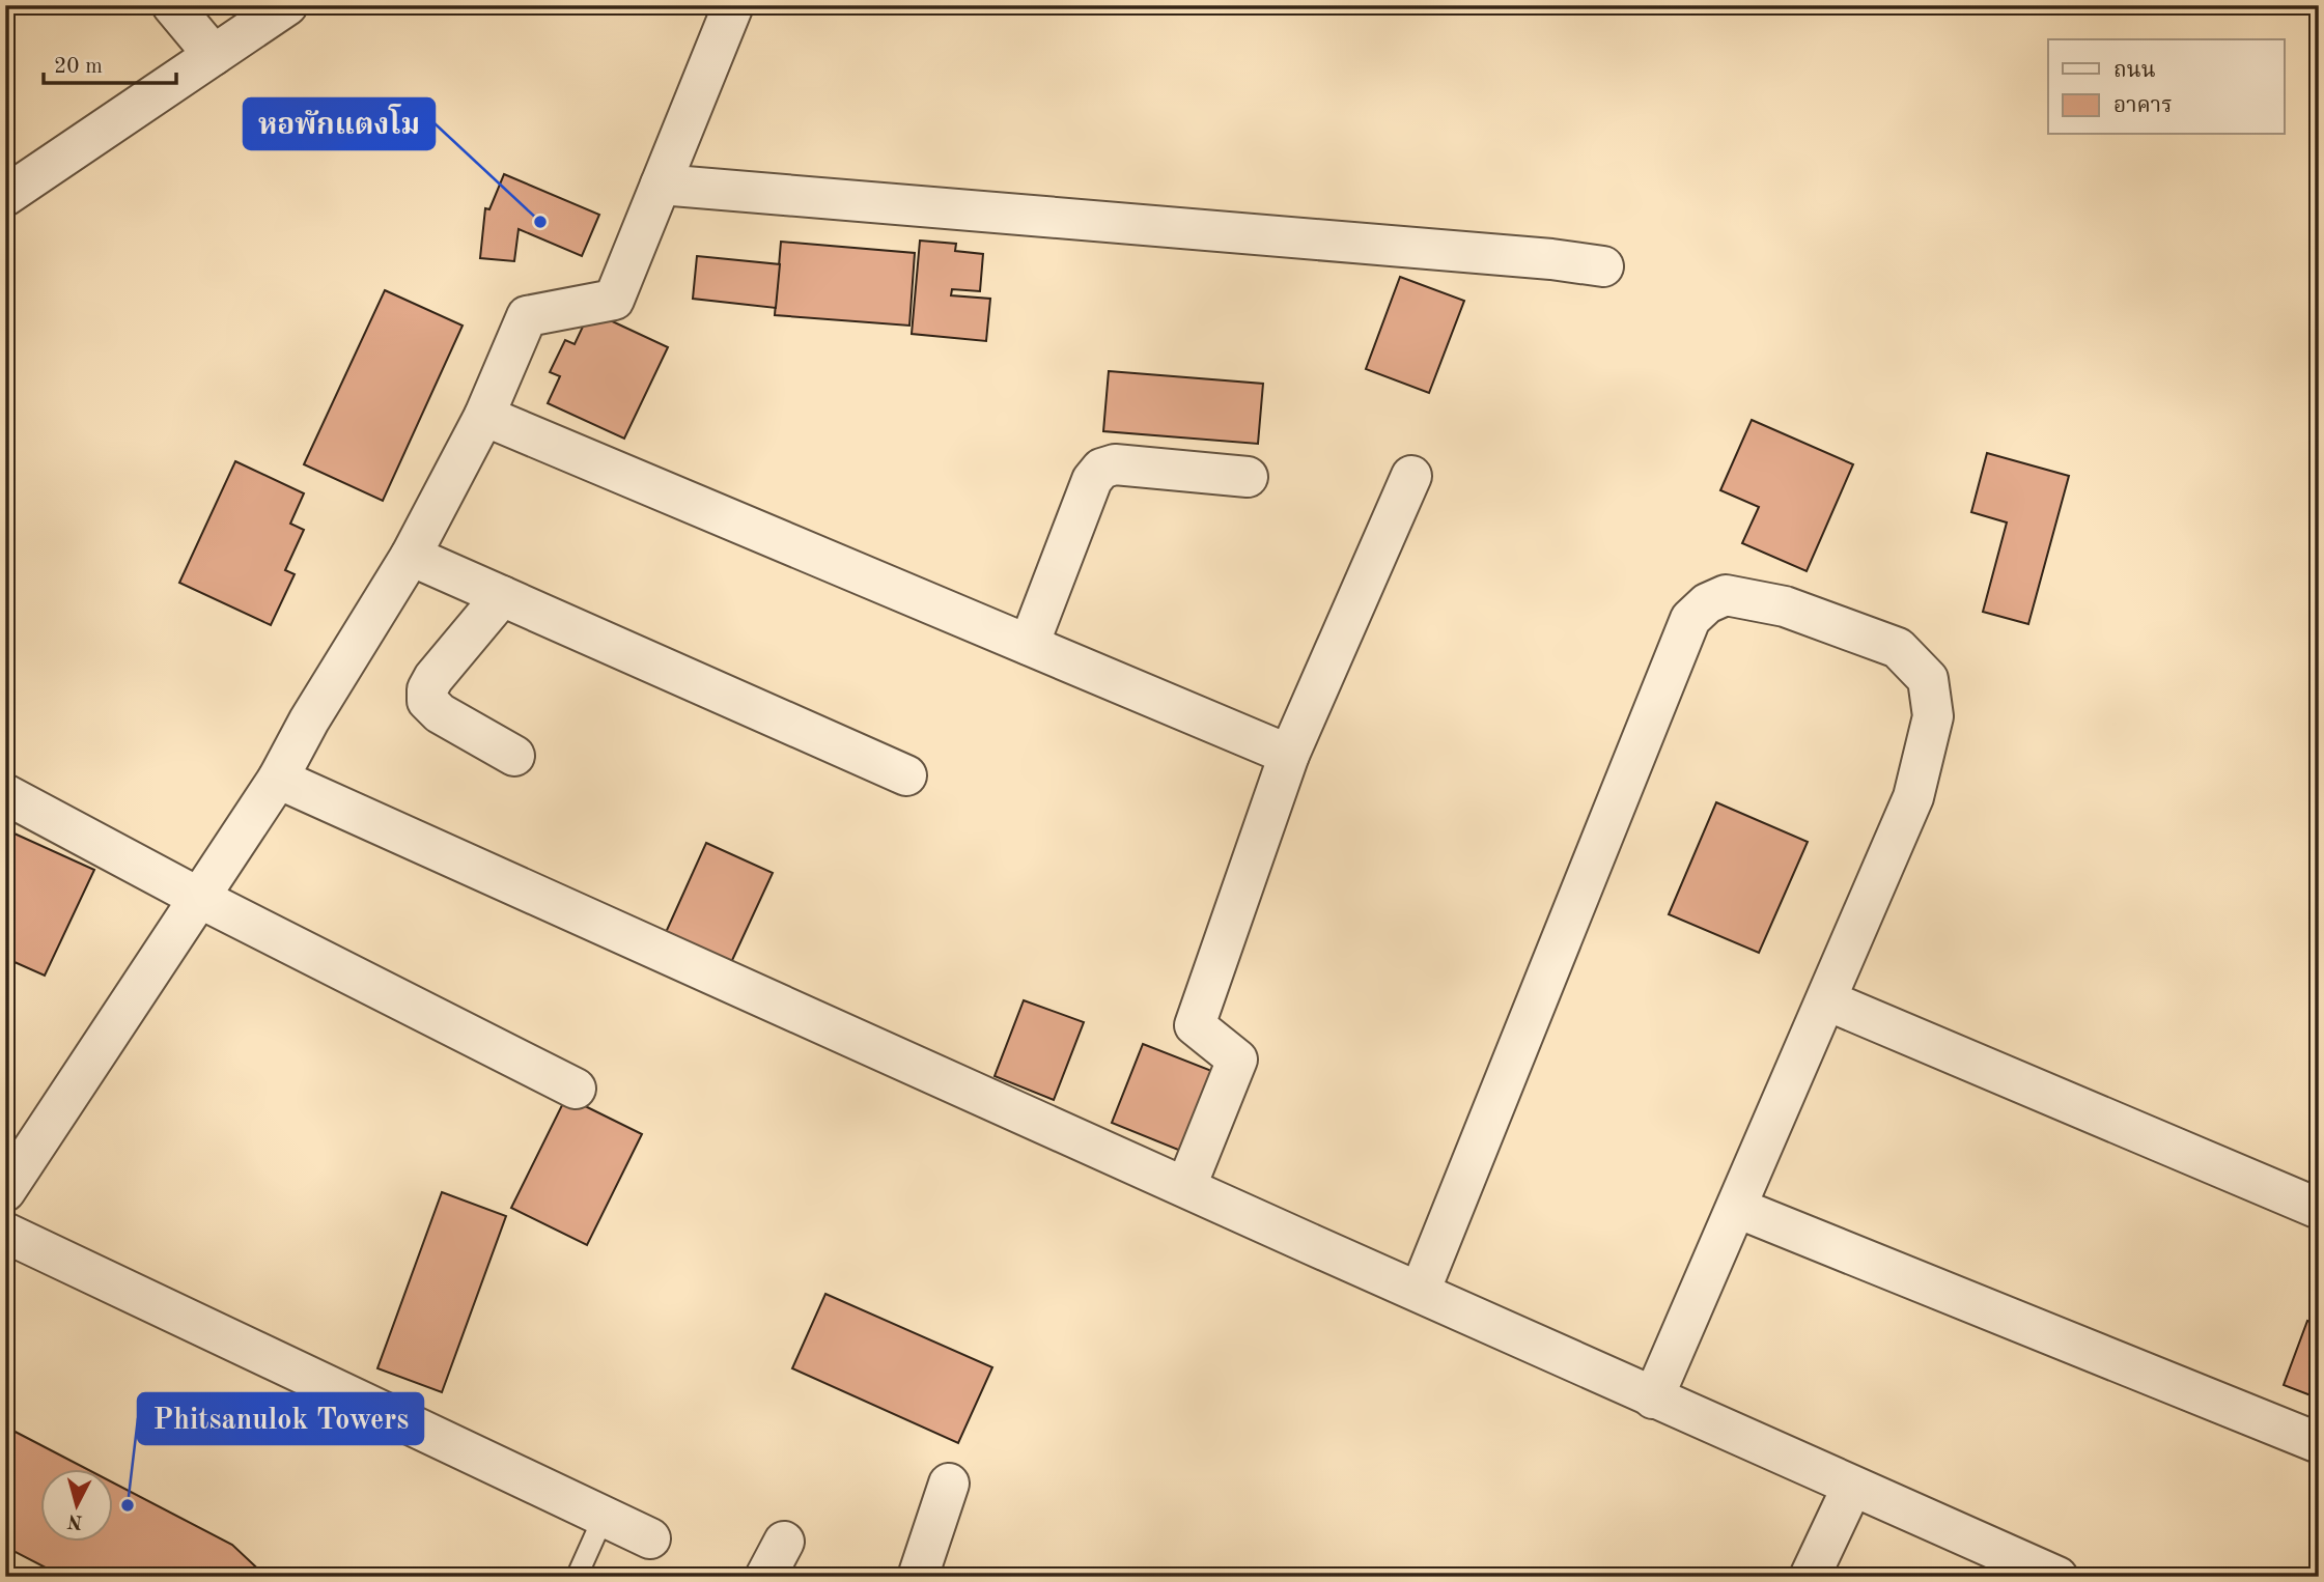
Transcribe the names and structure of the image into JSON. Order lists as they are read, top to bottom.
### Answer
{
  "places": ["หอพักแตงโม", "Phitsanulok Towers"],
  "legend": ["ถนน", "อาคาร"],
  "scale_bar": "20 m",
  "north": "bottom"
}
